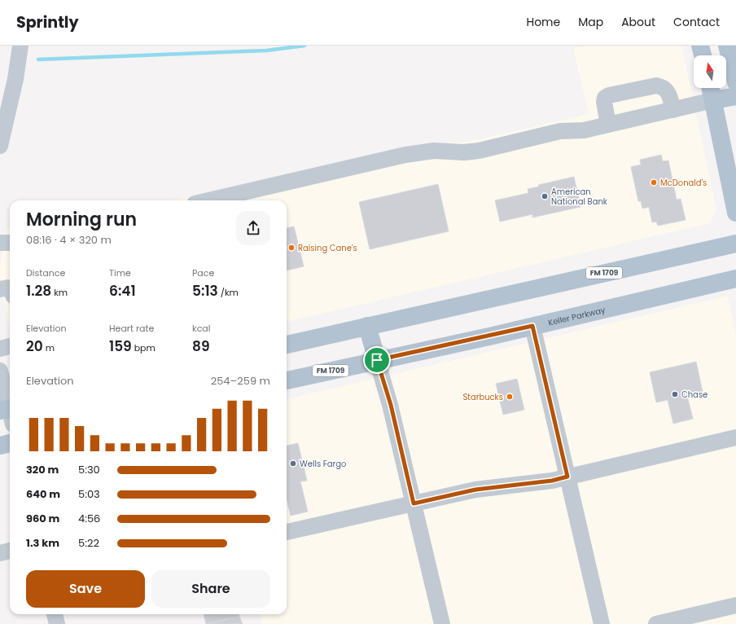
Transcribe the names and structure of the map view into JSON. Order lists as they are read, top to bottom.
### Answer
{
  "streets": {
    "main road": ["FM 1709", "Keller Parkway"]
  },
  "places": [
    "McDonald's",
    "American National Bank",
    "Raising Cane's",
    "Chase",
    "Starbucks",
    "Wells Fargo"
  ],
  "north": "top",
  "page": {
    "header": "Sprintly",
    "nav": [
      "Home",
      "Map",
      "About",
      "Contact"
    ],
    "heading": ["Morning run", "08:16 · 4 × 320 m"],
    "stats": [
      ["Distance", "1.28 km"],
      ["Time", "6:41"],
      ["Pace", "5:13 /km"],
      ["Elevation", "20 m"],
      ["Heart rate", "159 bpm"],
      ["kcal", "89"]
    ],
    "chart": ["Elevation", "254–259 m"],
    "list": [
      {
        "name": "320 m",
        "note": "5:30"
      },
      {
        "name": "640 m",
        "note": "5:03"
      },
      {
        "name": "960 m",
        "note": "4:56"
      },
      {
        "name": "1.3 km",
        "note": "5:22"
      }
    ],
    "buttons": ["Save", "Share"]
  }
}
